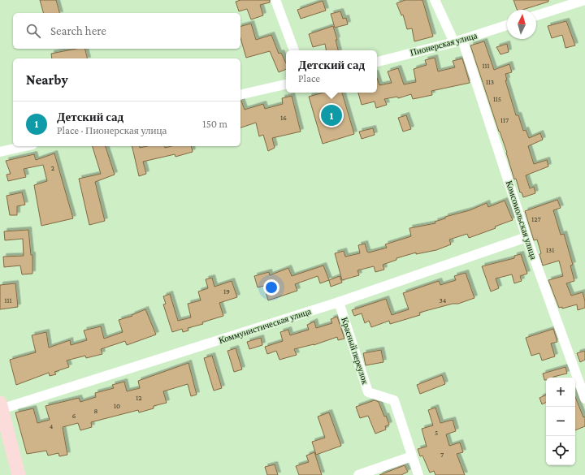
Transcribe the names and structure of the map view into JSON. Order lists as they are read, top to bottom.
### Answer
{
  "streets": {
    "street": [
      "Пионерская улица",
      "Комсомольская улица",
      "Коммунистическая улица",
      "Красный переулок"
    ]
  },
  "crossings": [
    ["Пионерская улица", "Комсомольская улица"],
    ["Комсомольская улица", "Коммунистическая улица"],
    ["Коммунистическая улица", "Красный переулок"]
  ],
  "house_numbers": [
    "111",
    "113",
    "115",
    "16",
    "117",
    "2",
    "127",
    "131",
    "19",
    "111",
    "34",
    "12",
    "10",
    "8",
    "6",
    "4",
    "5",
    "7"
  ],
  "north": "top",
  "page": {
    "search": "Search here",
    "popup": ["Детский сад", "Place"],
    "heading": "Nearby",
    "list": [
      {
        "mark": "1",
        "name": "Детский сад",
        "note": "Place · Пионерская улица",
        "value": "150 m"
      }
    ],
    "pins": "1",
    "map_buttons": ["+", "−"]
  }
}
